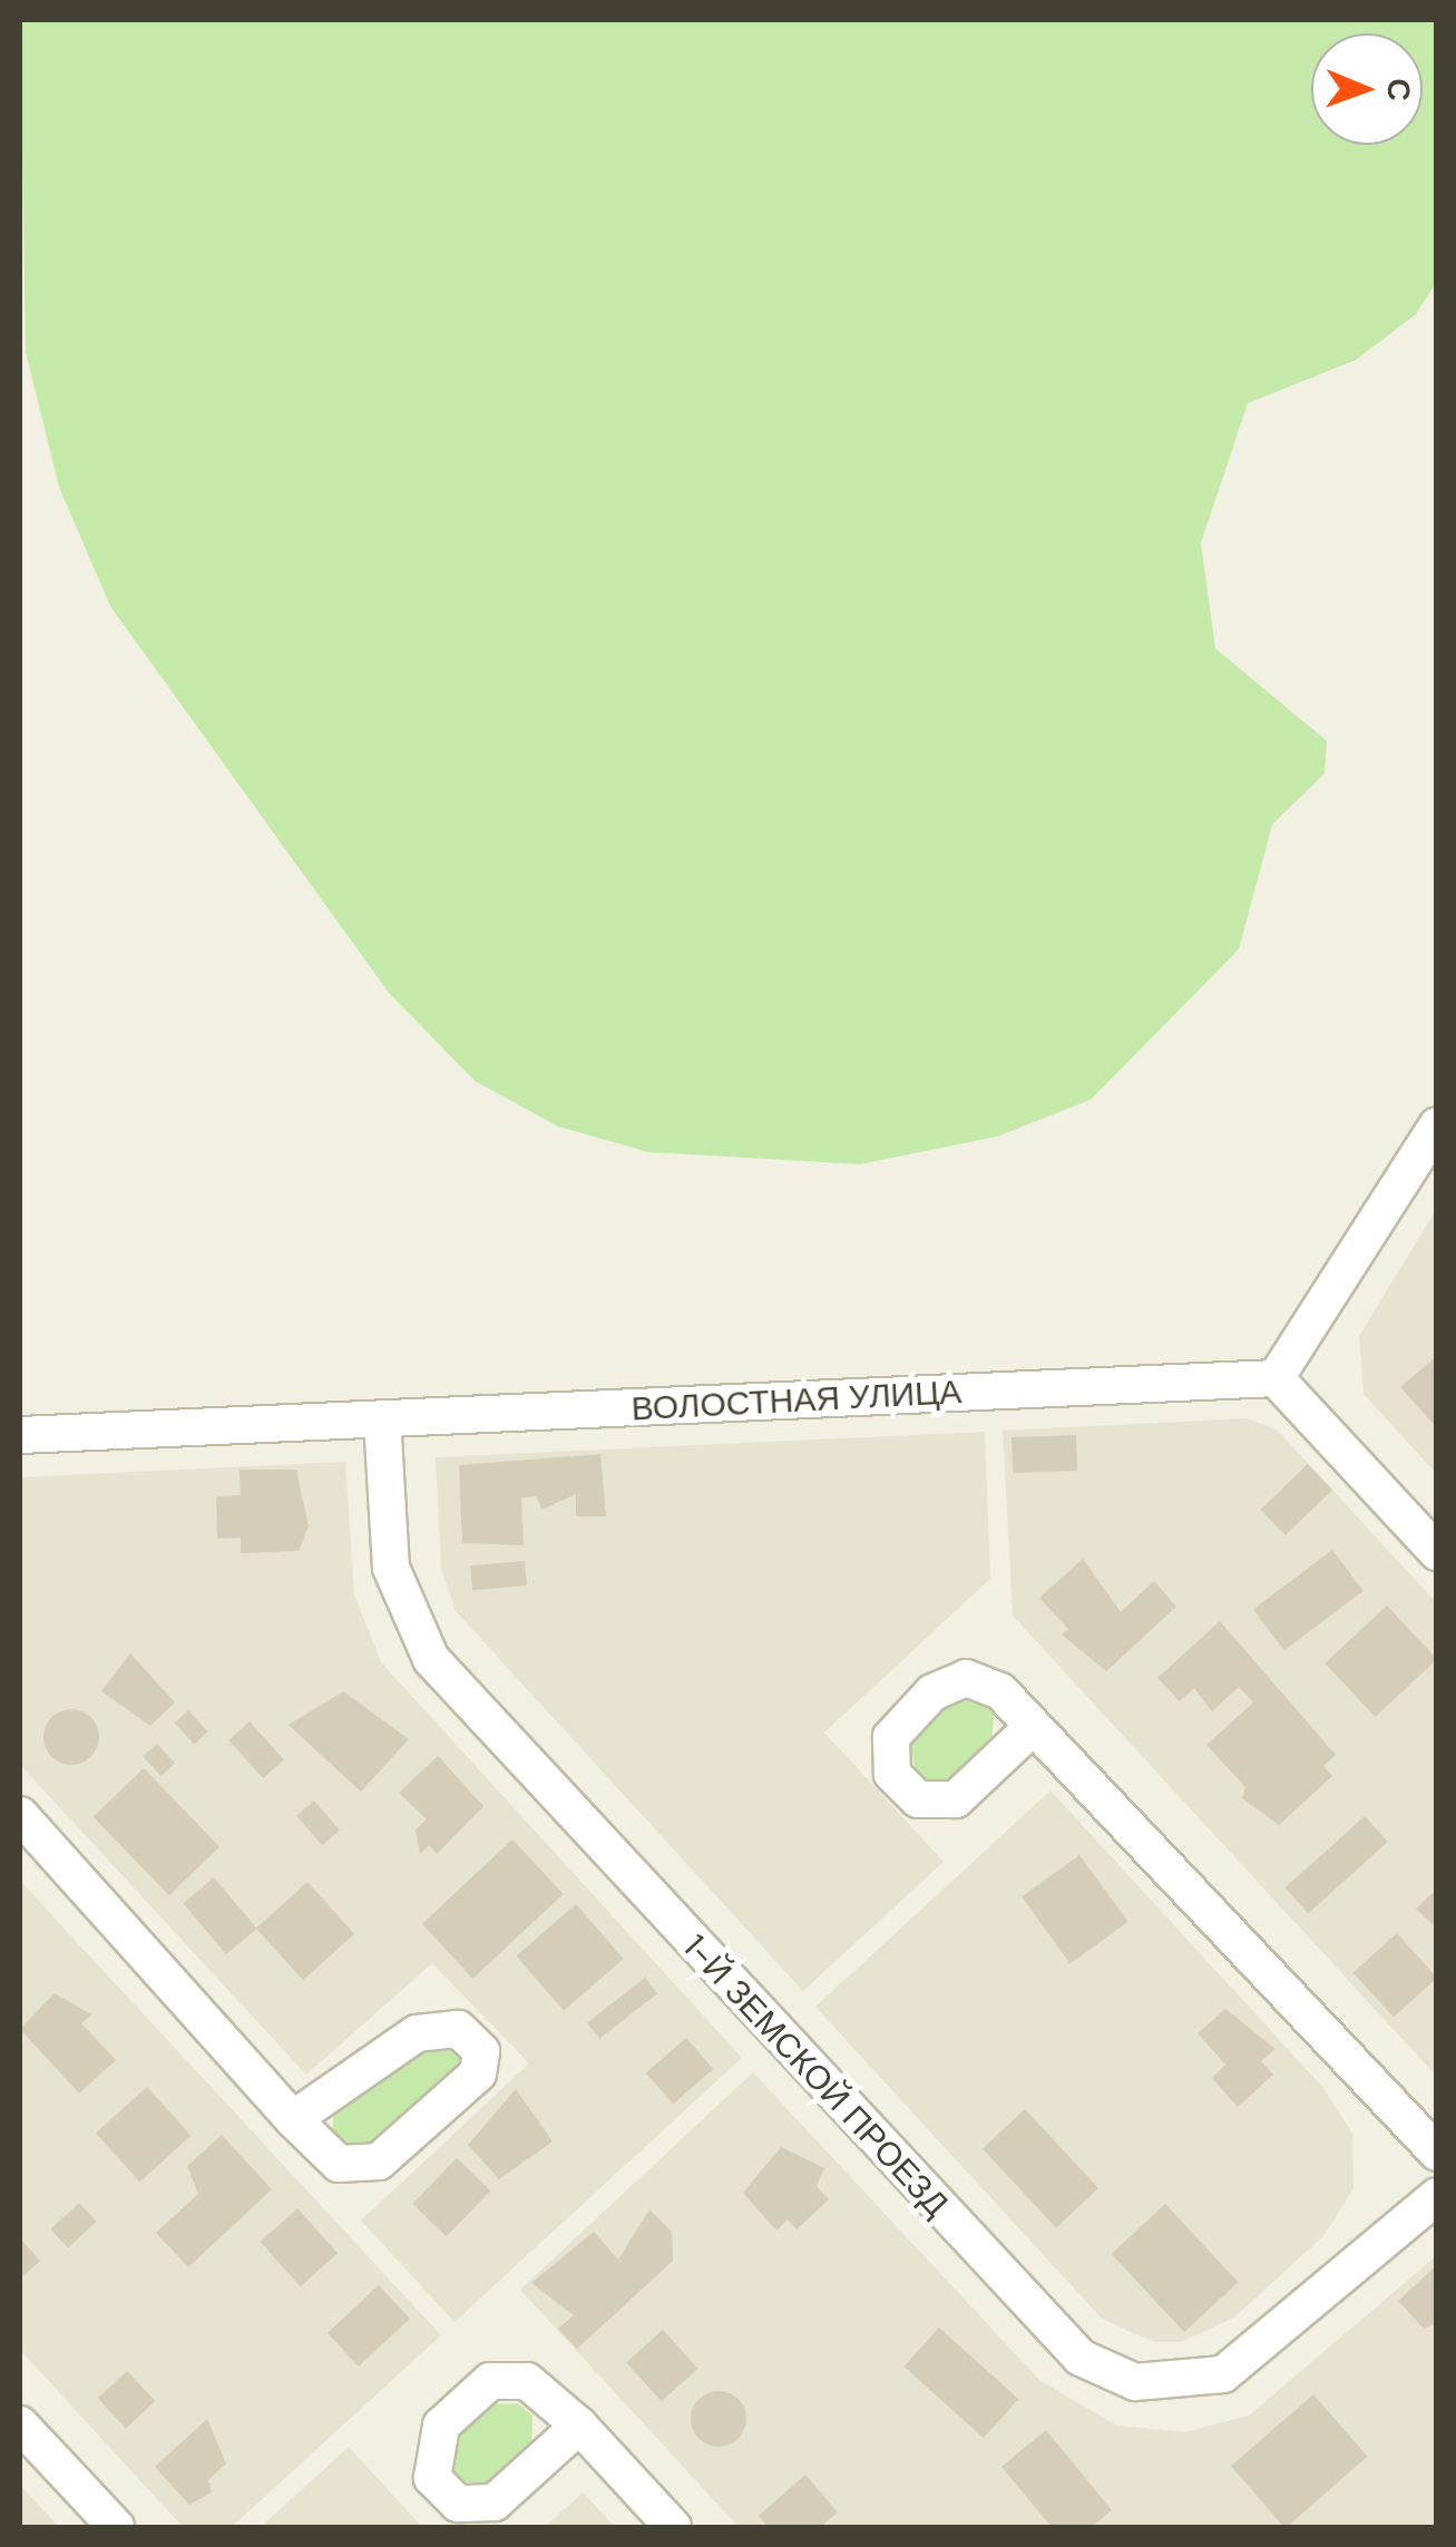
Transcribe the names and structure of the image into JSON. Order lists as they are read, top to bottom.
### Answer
{
  "streets": {
    "street": ["ВОЛОСТНАЯ УЛИЦА", "1-Й ЗЕМСКОЙ ПРОЕЗД"]
  },
  "crossings": [
    ["ВОЛОСТНАЯ УЛИЦА", "1-Й ЗЕМСКОЙ ПРОЕЗД"]
  ],
  "north": "right"
}
